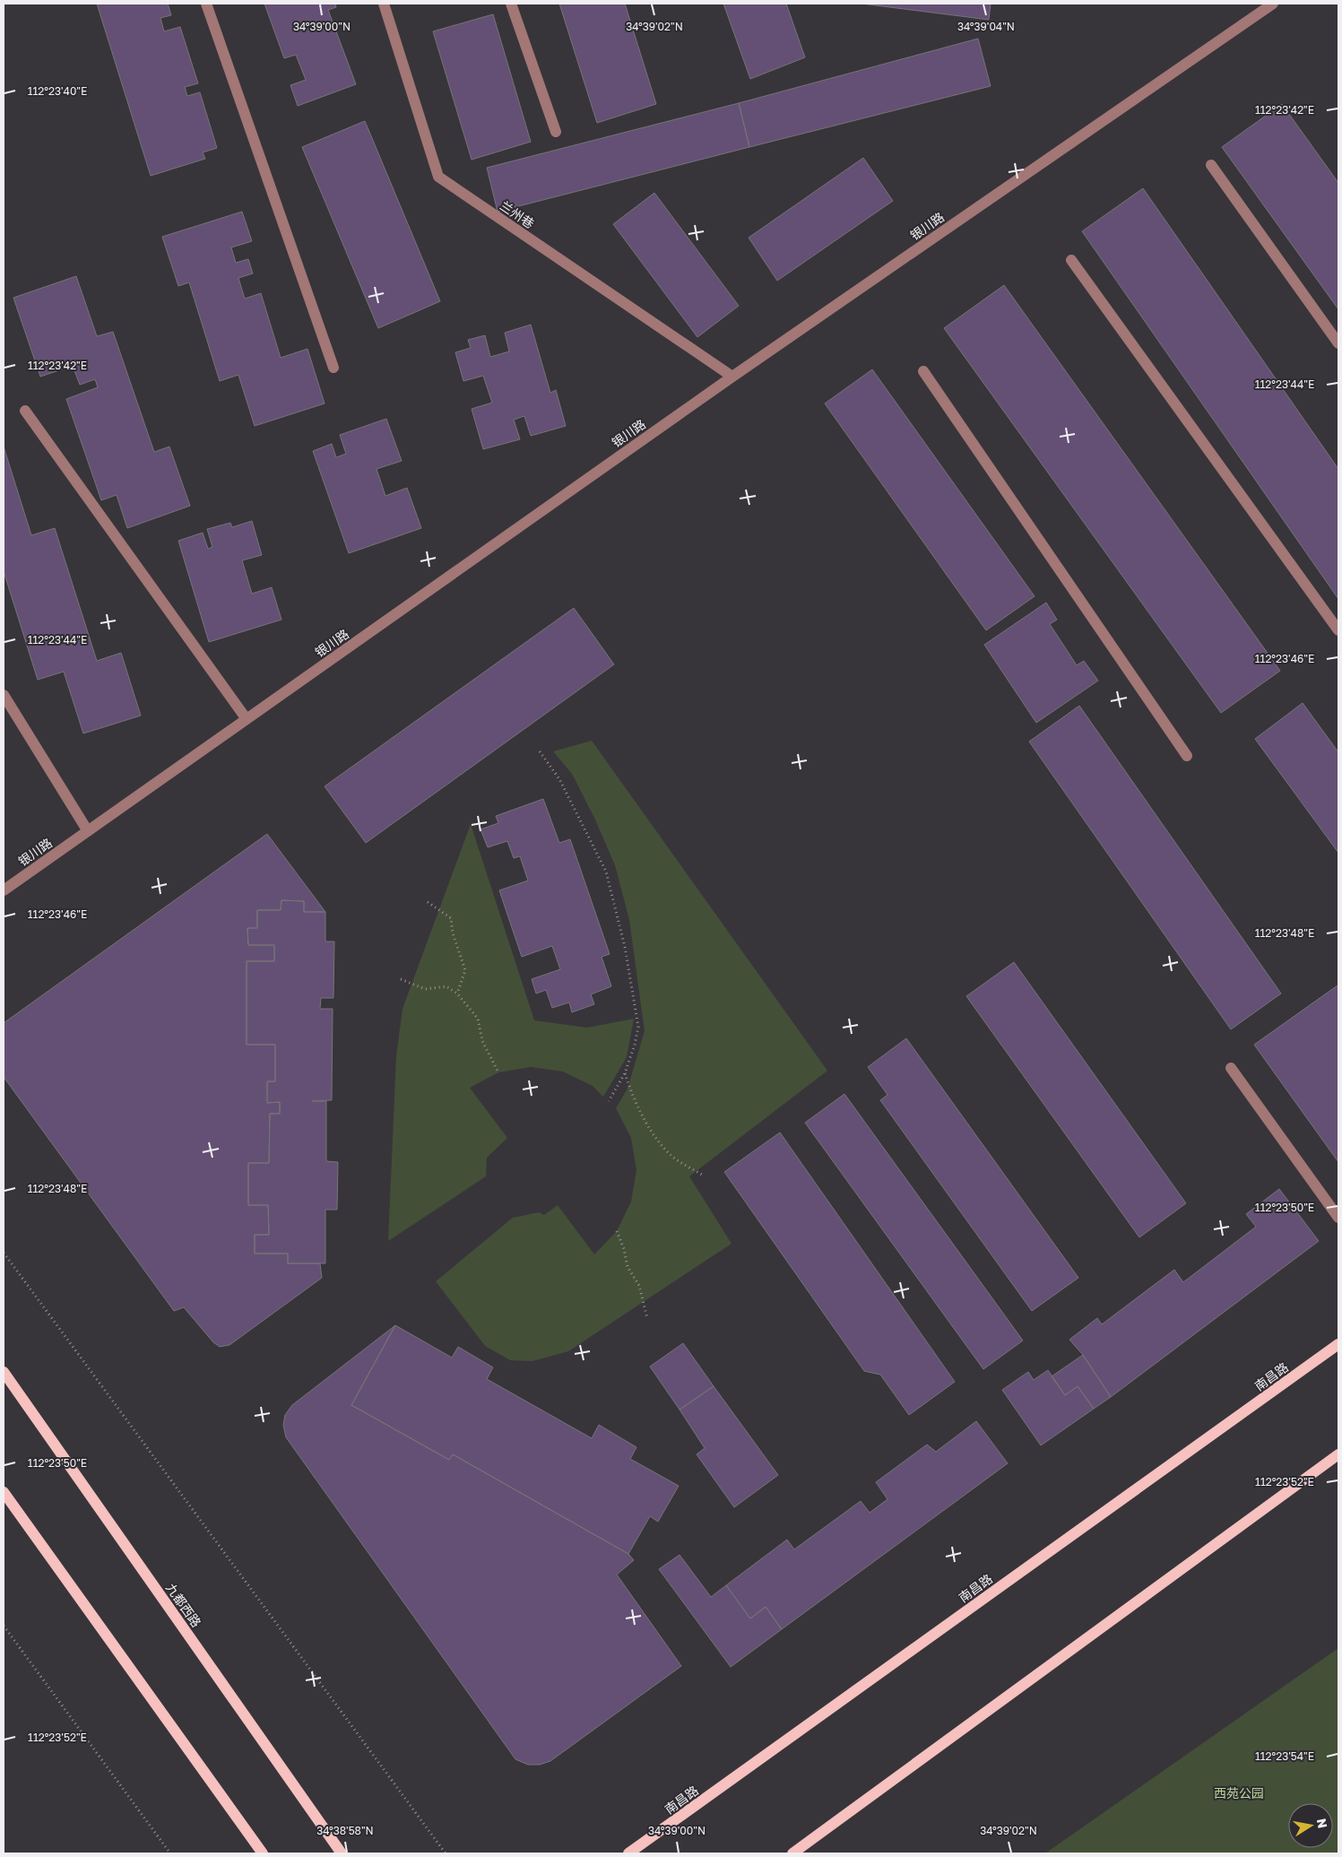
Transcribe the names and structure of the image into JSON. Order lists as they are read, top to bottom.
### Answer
{
  "streets": {
    "main road": ["南昌路", "九都西路"],
    "street": ["兰州巷", "银川路"]
  },
  "crossings": [
    ["兰州巷", "银川路"]
  ],
  "parks": ["西苑公园"],
  "north": "right",
  "coordinates": [
    "34°39'00\"N",
    "34°39'02\"N",
    "34°39'04\"N",
    "112°23'40\"E",
    "112°23'42\"E",
    "112°23'44\"E",
    "112°23'46\"E",
    "112°23'48\"E",
    "112°23'50\"E",
    "112°23'52\"E",
    "112°23'54\"E",
    "34°38'58\"N"
  ]
}
